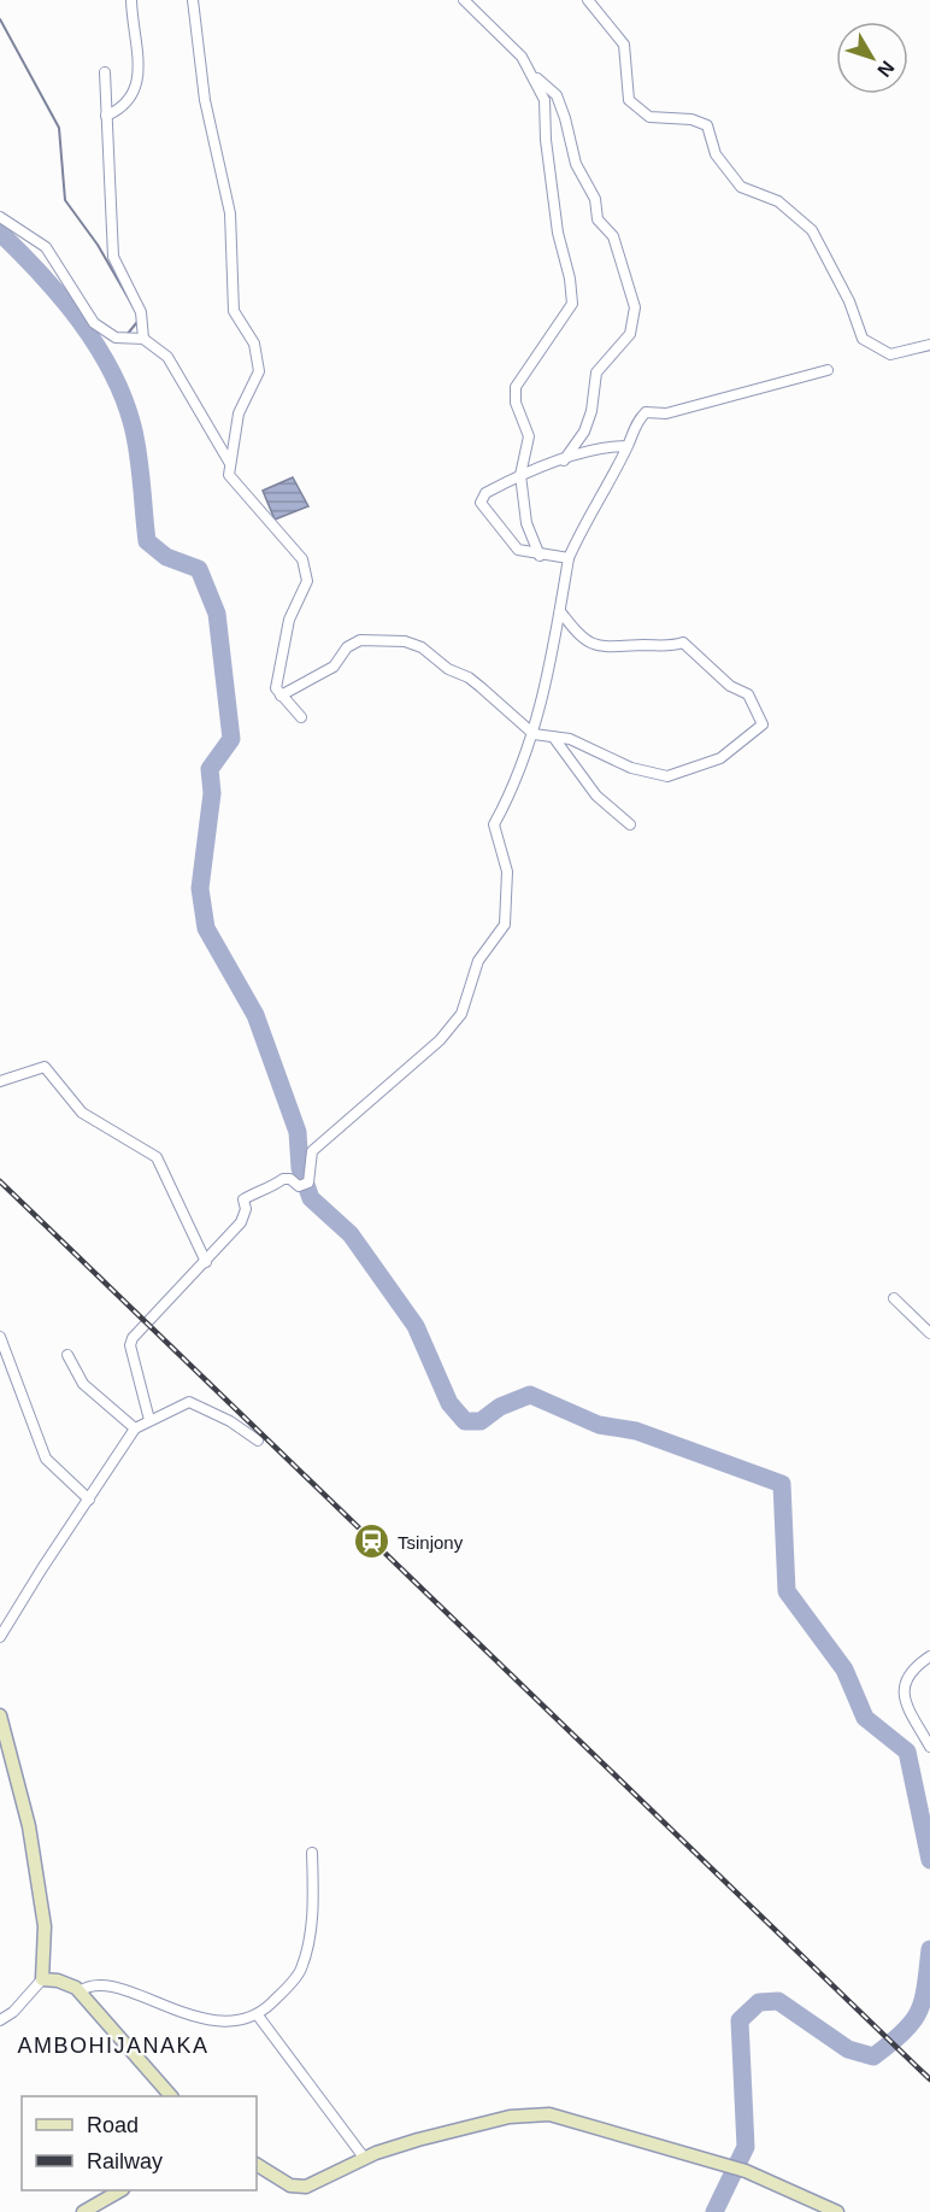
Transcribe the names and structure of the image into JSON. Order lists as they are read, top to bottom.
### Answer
{
  "districts": ["AMBOHIJANAKA"],
  "places": {
    "station": ["Tsinjony"]
  },
  "legend": ["Road", "Railway"],
  "north": "bottom right"
}
